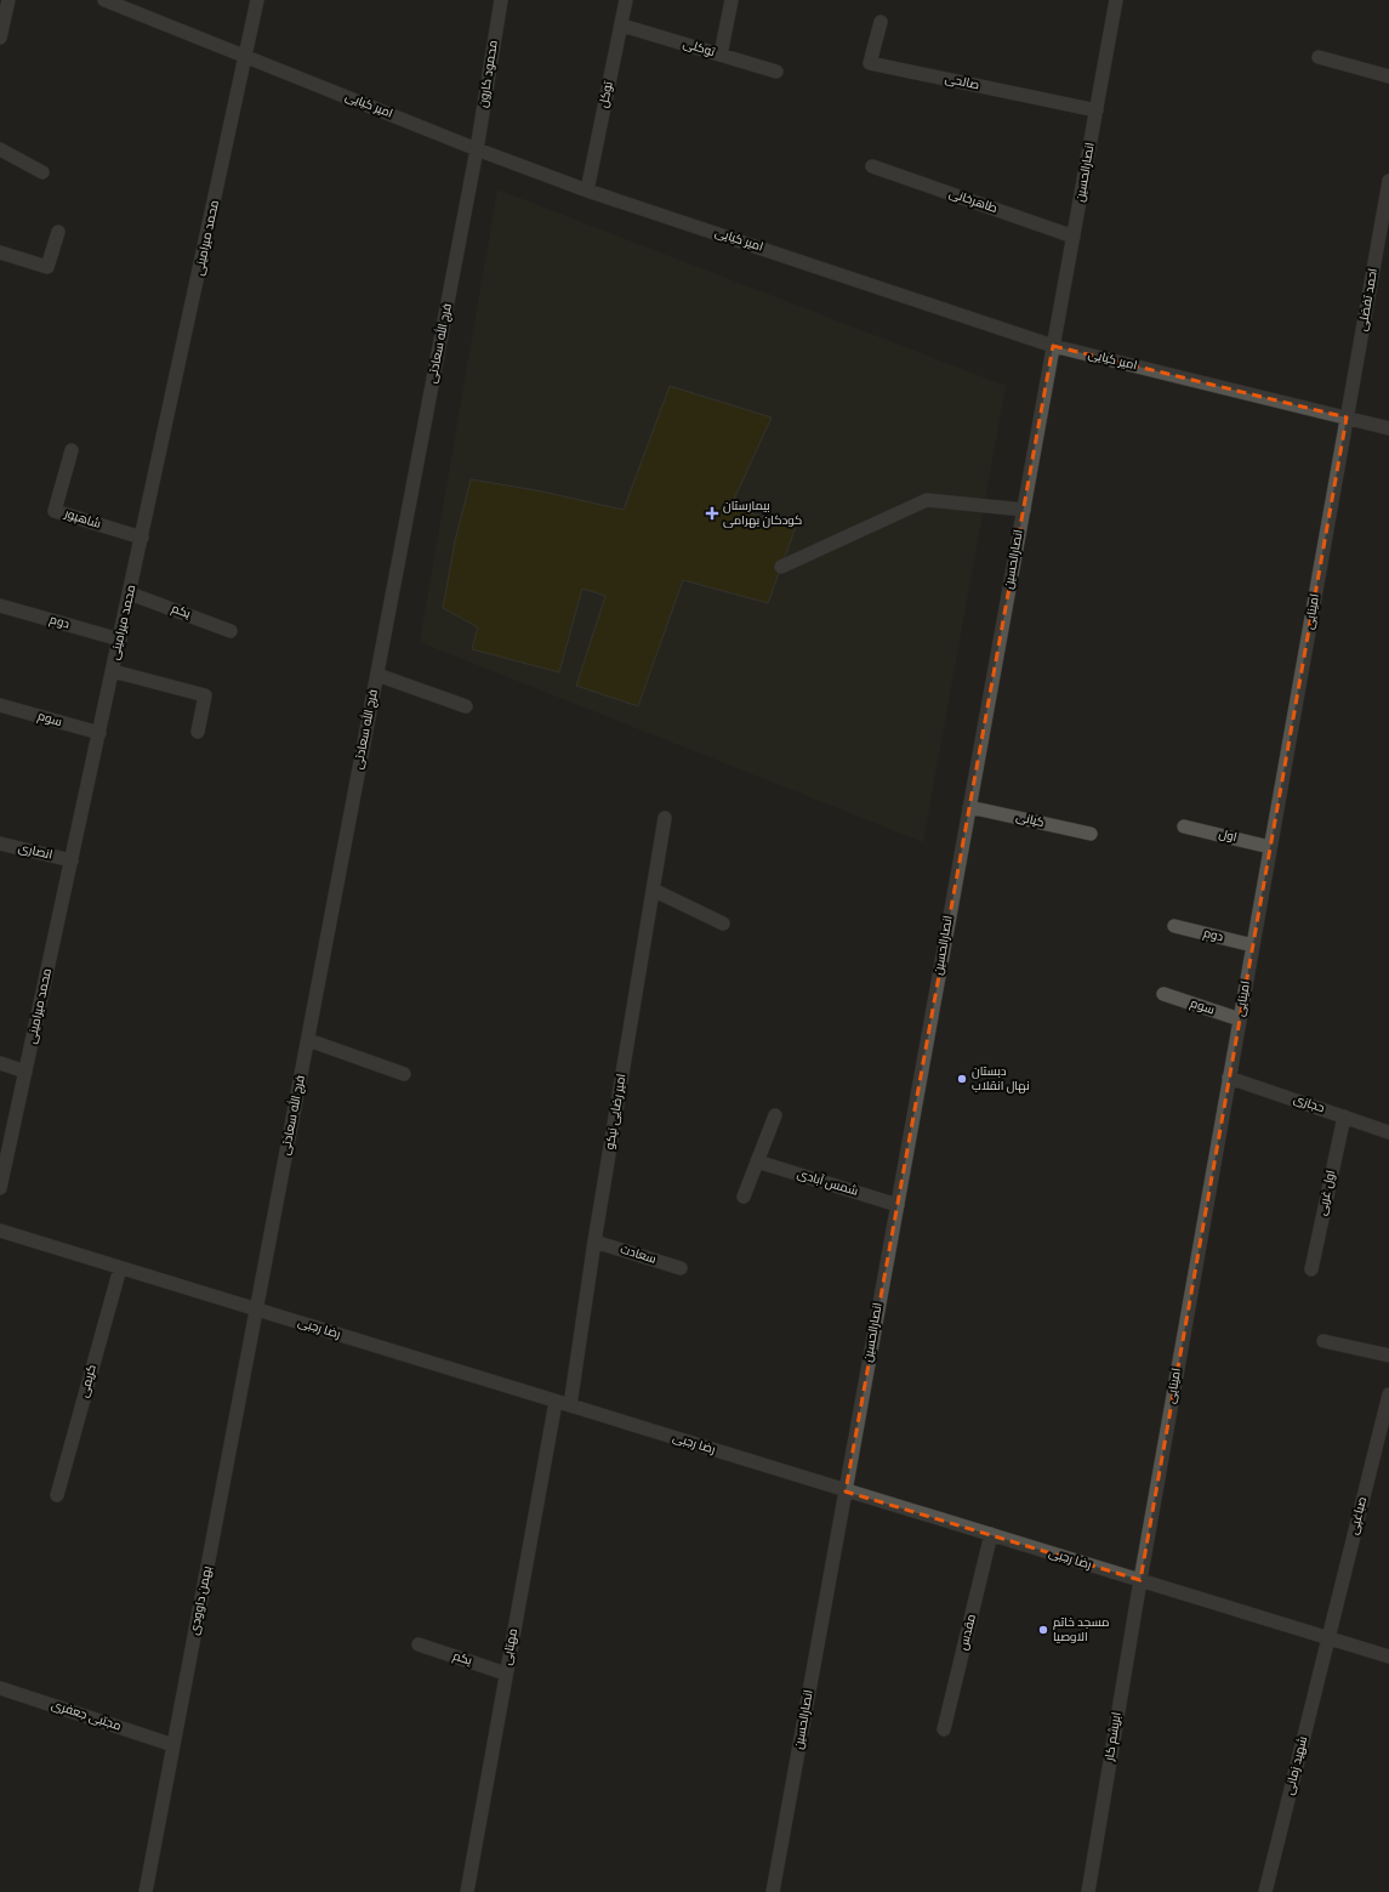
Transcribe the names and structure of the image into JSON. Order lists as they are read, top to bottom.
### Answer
{
  "streets": {
    "street": [
      "توکلی",
      "محمود کارون",
      "صالحی",
      "توکل",
      "امیر کیایی",
      "انصارالحسین",
      "طاهرخانی",
      "محمد میرامینی",
      "احمد تفضلی",
      "فرج الله سعادتی",
      "شاهپور",
      "یکم",
      "امینایی",
      "دوم",
      "سوم",
      "کیانی",
      "اول",
      "انصاری",
      "حجازی",
      "امیر رضایی نیکو",
      "شمس آبادی",
      "اول غربی",
      "سعادت",
      "رضا رجبی",
      "کریمی",
      "صباغپی",
      "بهمن داوودی",
      "مقدس",
      "مهتابی",
      "مجتبی جعفری",
      "ابریشم کار",
      "شهید زمانی"
    ]
  },
  "crossings": [
    ["توکلی", "توکل"],
    ["محمود کارون", "امیر کیایی"],
    ["محمود کارون", "فرج الله سعادتی"],
    ["صالحی", "انصارالحسین"],
    ["توکل", "امیر کیایی"],
    ["امیر کیایی", "انصارالحسین"],
    ["امیر کیایی", "محمد میرامینی"],
    ["امیر کیایی", "احمد تفضلی"],
    ["امیر کیایی", "فرج الله سعادتی"],
    ["امیر کیایی", "امینایی"],
    ["انصارالحسین", "طاهرخانی"],
    ["انصارالحسین", "کیانی"],
    ["انصارالحسین", "شمس آبادی"],
    ["انصارالحسین", "رضا رجبی"],
    ["محمد میرامینی", "شاهپور"],
    ["محمد میرامینی", "یکم"],
    ["محمد میرامینی", "دوم"],
    ["محمد میرامینی", "سوم"],
    ["محمد میرامینی", "انصاری"],
    ["احمد تفضلی", "امینایی"],
    ["فرج الله سعادتی", "رضا رجبی"],
    ["فرج الله سعادتی", "بهمن داوودی"],
    ["یکم", "مهتابی"],
    ["امینایی", "دوم"],
    ["امینایی", "سوم"],
    ["امینایی", "اول"],
    ["امینایی", "حجازی"],
    ["امینایی", "رضا رجبی"],
    ["امینایی", "ابریشم کار"],
    ["حجازی", "اول غربی"],
    ["امیر رضایی نیکو", "سعادت"],
    ["امیر رضایی نیکو", "رضا رجبی"],
    ["رضا رجبی", "کریمی"],
    ["رضا رجبی", "صباغپی"],
    ["رضا رجبی", "بهمن داوودی"],
    ["رضا رجبی", "مقدس"],
    ["رضا رجبی", "مهتابی"],
    ["رضا رجبی", "ابریشم کار"],
    ["رضا رجبی", "شهید زمانی"],
    ["صباغپی", "شهید زمانی"],
    ["بهمن داوودی", "مجتبی جعفری"]
  ],
  "places": {
    "health": ["بیمارستان کودکان بهرامی"],
    "other": ["دبستان نهال انقلاب", "مسجد خاتم الاوصیا"]
  }
}
